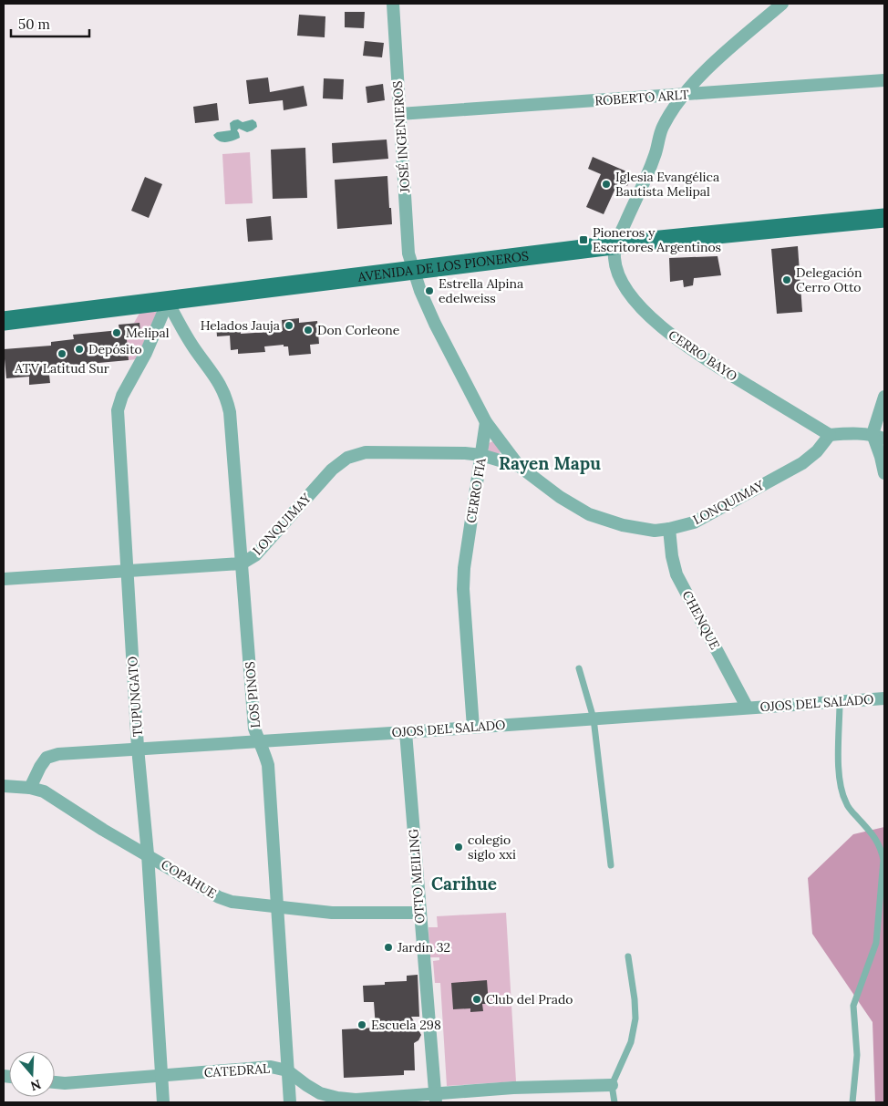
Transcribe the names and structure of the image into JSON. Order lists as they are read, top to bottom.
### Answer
{
  "streets": {
    "main road": ["AVENIDA DE LOS PIONEROS"],
    "street": [
      "ROBERTO ARLT",
      "JOSÉ INGENIEROS",
      "CERRO BAYO",
      "CERRO FIA",
      "LONQUIMAY",
      "CHENQUE",
      "LOS PINOS",
      "TUPUNGATO",
      "OJOS DEL SALADO",
      "OTTO MEILING",
      "COPAHUE",
      "CATEDRAL"
    ]
  },
  "crossings": [
    ["ROBERTO ARLT", "JOSÉ INGENIEROS"],
    ["JOSÉ INGENIEROS", "AVENIDA DE LOS PIONEROS"],
    ["AVENIDA DE LOS PIONEROS", "CERRO BAYO"],
    ["AVENIDA DE LOS PIONEROS", "LOS PINOS"],
    ["AVENIDA DE LOS PIONEROS", "TUPUNGATO"],
    ["CERRO BAYO", "LONQUIMAY"],
    ["CERRO FIA", "LONQUIMAY"],
    ["CERRO FIA", "OJOS DEL SALADO"],
    ["LONQUIMAY", "CHENQUE"],
    ["LONQUIMAY", "LOS PINOS"],
    ["LONQUIMAY", "TUPUNGATO"],
    ["CHENQUE", "OJOS DEL SALADO"],
    ["LOS PINOS", "TUPUNGATO"],
    ["LOS PINOS", "OJOS DEL SALADO"],
    ["LOS PINOS", "COPAHUE"],
    ["LOS PINOS", "CATEDRAL"],
    ["TUPUNGATO", "OJOS DEL SALADO"],
    ["TUPUNGATO", "COPAHUE"],
    ["TUPUNGATO", "CATEDRAL"],
    ["OJOS DEL SALADO", "OTTO MEILING"],
    ["OJOS DEL SALADO", "COPAHUE"],
    ["OTTO MEILING", "COPAHUE"],
    ["OTTO MEILING", "CATEDRAL"]
  ],
  "districts": ["Rayen Mapu", "Carihue"],
  "places": {
    "other": [
      "Iglesia Evangélica Bautista Melipal",
      "Delegación Cerro Otto",
      "Estrella Alpina edelweiss",
      "Helados Jauja",
      "Don Corleone",
      "Melipal",
      "Depósito",
      "ATV Latitud Sur",
      "colegio siglo xxi",
      "Jardín 32",
      "Club del Prado",
      "Escuela 298"
    ],
    "transit": ["Pioneros y Escritores Argentinos"]
  },
  "scale_bar": "50 m",
  "north": "bottom"
}
